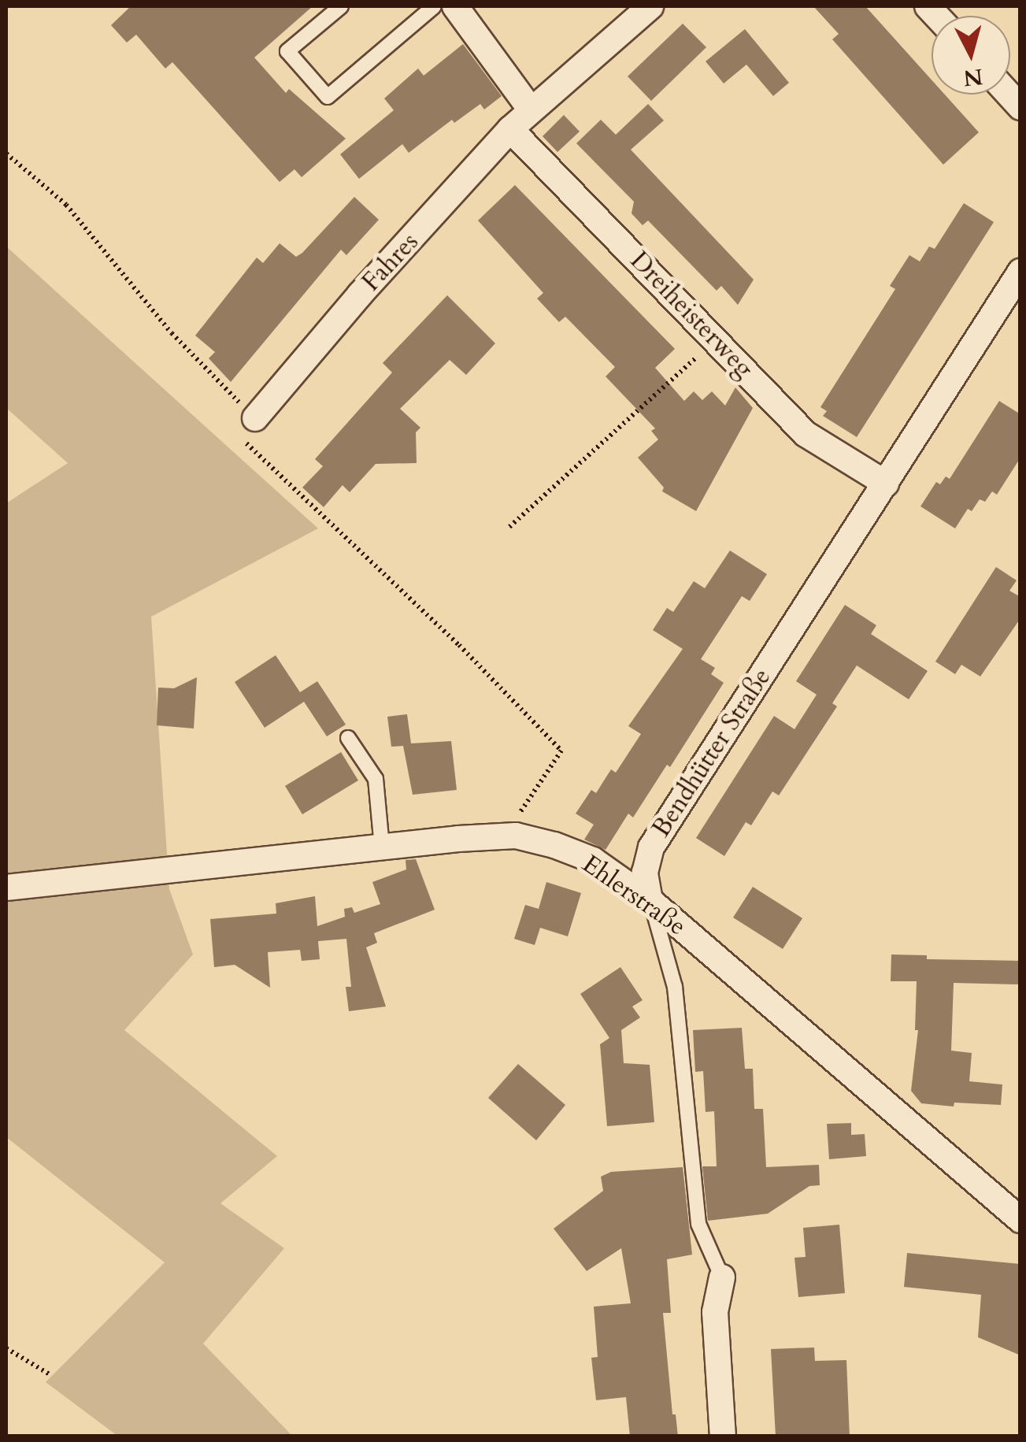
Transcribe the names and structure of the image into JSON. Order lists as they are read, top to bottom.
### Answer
{
  "streets": {
    "street": [
      "Fahres",
      "Dreiheisterweg",
      "Bendhütter Straße",
      "Ehlerstraße"
    ]
  },
  "crossings": [
    ["Fahres", "Dreiheisterweg"],
    ["Dreiheisterweg", "Bendhütter Straße"],
    ["Bendhütter Straße", "Ehlerstraße"]
  ],
  "north": "bottom"
}
